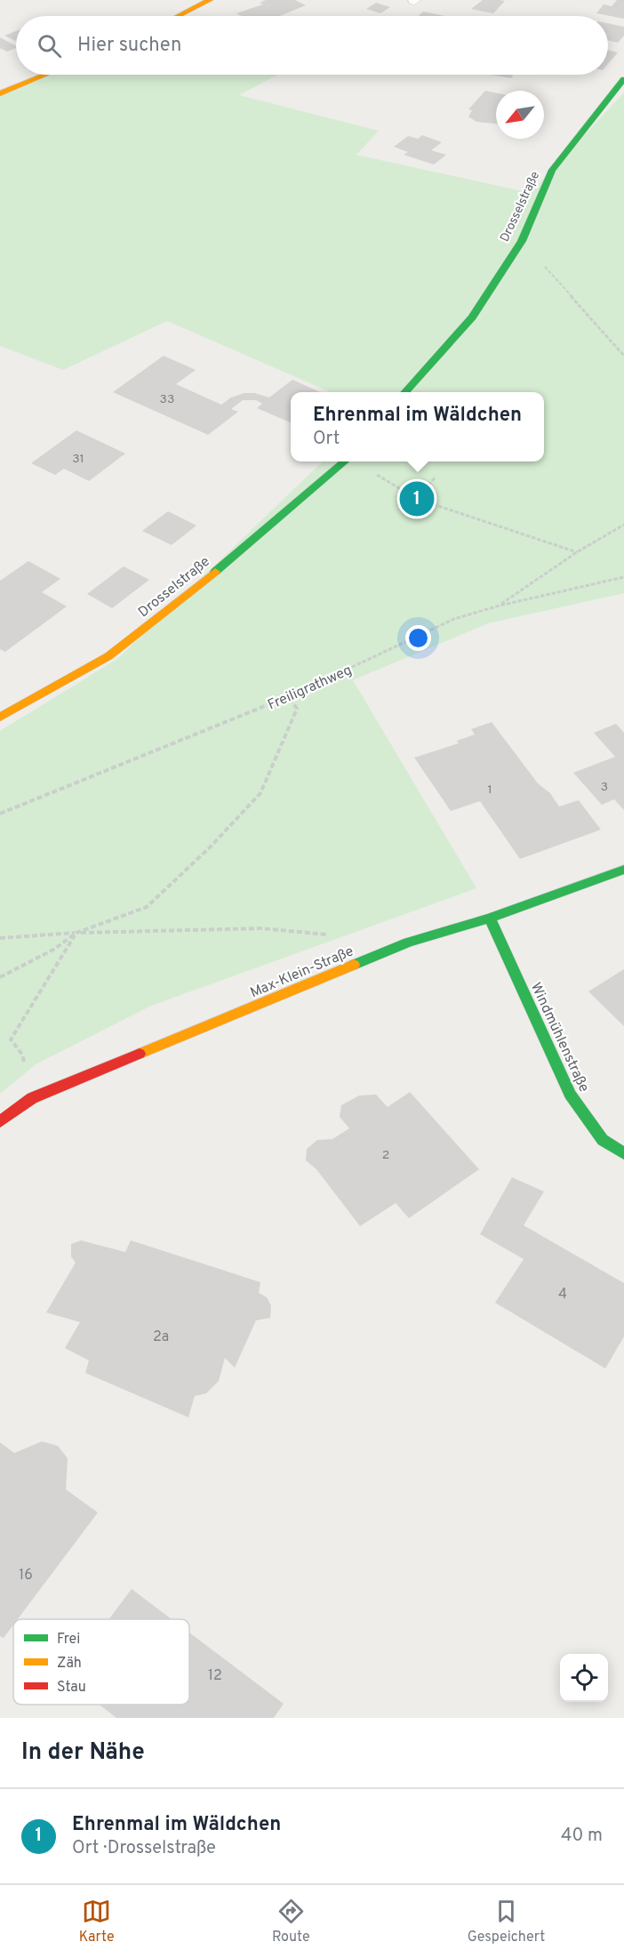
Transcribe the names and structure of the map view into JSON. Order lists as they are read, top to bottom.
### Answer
{
  "streets": {
    "street": ["Drosselstraße", "Max-Klein-Straße", "Windmühlenstraße"],
    "path": ["Freiligrathweg"]
  },
  "crossings": [
    ["Max-Klein-Straße", "Windmühlenstraße"]
  ],
  "house_numbers": [
    "33",
    "31",
    "3",
    "1",
    "2",
    "4",
    "2a",
    "16",
    "12"
  ],
  "legend": ["Frei", "Zäh", "Stau"],
  "north": "bottom left",
  "page": {
    "search": "Hier suchen",
    "popup": ["Ehrenmal im Wäldchen", "Ort"],
    "pins": "1",
    "heading": "In der Nähe",
    "list": [
      {
        "mark": "1",
        "name": "Ehrenmal im Wäldchen",
        "note": "Ort · Drosselstraße",
        "value": "40 m"
      }
    ],
    "nav": ["Karte", "Route", "Gespeichert"]
  }
}
